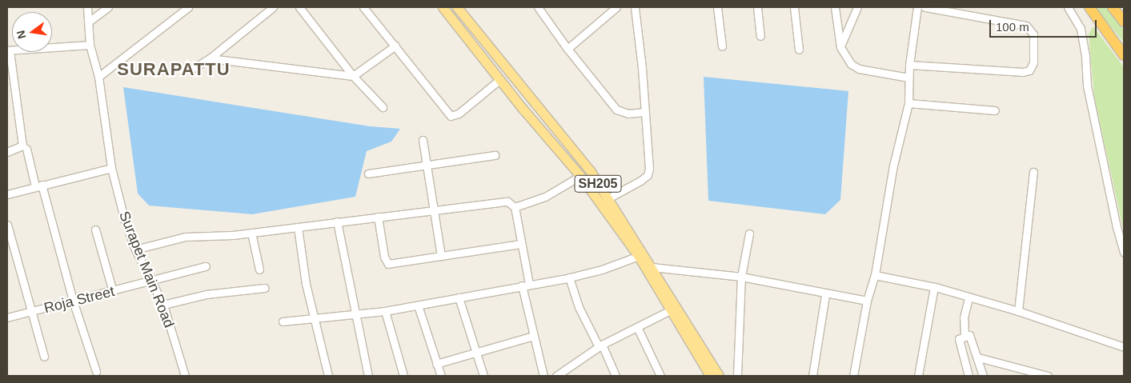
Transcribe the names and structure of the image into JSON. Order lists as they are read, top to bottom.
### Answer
{
  "streets": {
    "main road": ["SH205"],
    "street": ["Surapet Main Road", "Roja Street"]
  },
  "crossings": [
    ["Surapet Main Road", "Roja Street"]
  ],
  "districts": ["SURAPATTU"],
  "scale_bar": "100 m",
  "north": "left"
}
